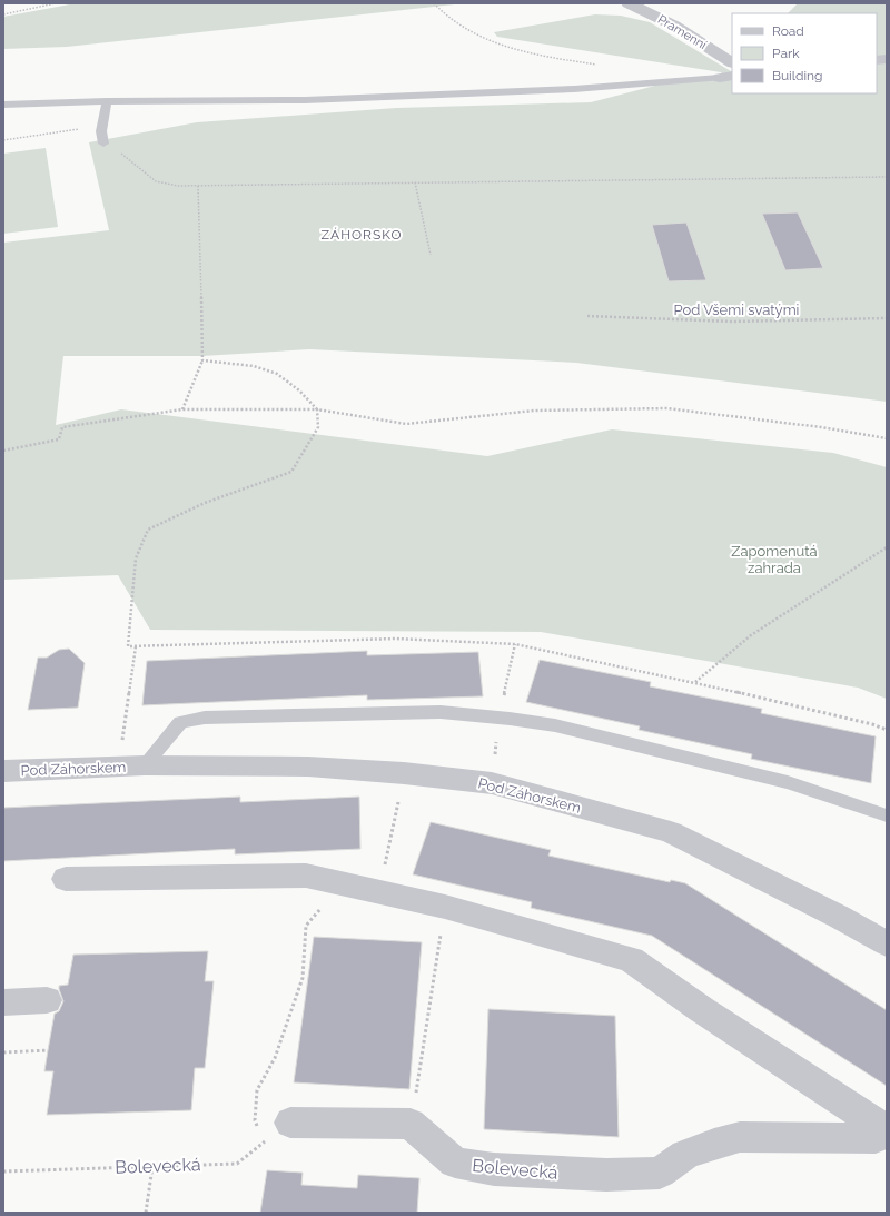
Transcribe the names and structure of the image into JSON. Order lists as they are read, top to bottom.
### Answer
{
  "streets": {
    "street": ["Pramenní", "Pod Záhorskem", "Bolevecká"],
    "path": ["Pod Všemi svatými"]
  },
  "districts": ["ZÁHORSKO"],
  "parks": ["Zapomenutá zahrada"],
  "legend": ["Road", "Park", "Building"]
}
